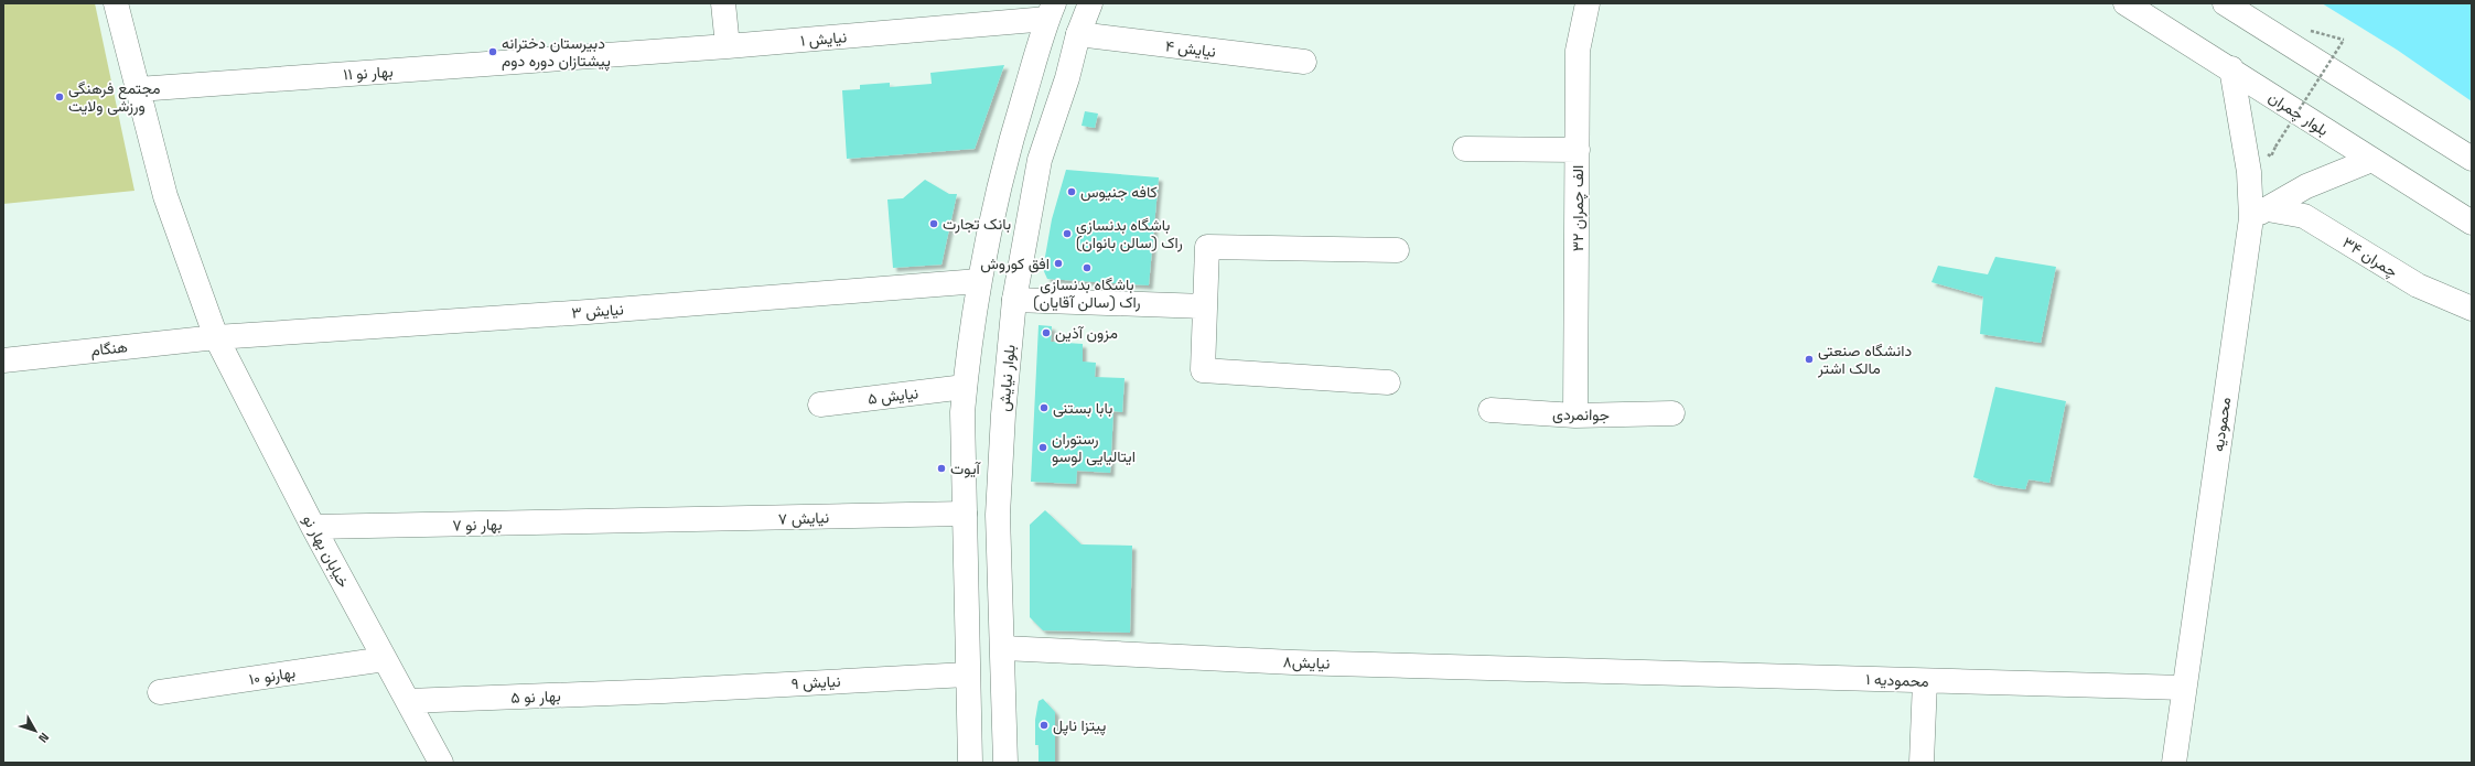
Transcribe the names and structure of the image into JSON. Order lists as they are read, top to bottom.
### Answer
{
  "streets": {
    "street": [
      "نیایش ۱",
      "نیایش ۴",
      "۱۱ بهار نو",
      "بلوار چمران",
      "۳۲ الف چمران",
      "۳۴ چمران",
      "نیایش ۳",
      "هنگام",
      "بلوار نیایش",
      "نیایش ۵",
      "جوانمردی",
      "محمودیه",
      "نیایش ۷",
      "۷ بهار نو",
      "خیابان بهار نو",
      "نیایش۸",
      "۱۰ بهارنو",
      "۱ محمودیه",
      "نیایش ۹",
      "۵ بهار نو"
    ]
  },
  "crossings": [
    ["نیایش ۱", "۱۱ بهار نو"],
    ["نیایش ۴", "بلوار نیایش"],
    ["۱۱ بهار نو", "خیابان بهار نو"],
    ["بلوار چمران", "محمودیه"],
    ["۳۲ الف چمران", "جوانمردی"],
    ["۳۴ چمران", "محمودیه"],
    ["نیایش ۳", "هنگام"],
    ["نیایش ۳", "خیابان بهار نو"],
    ["هنگام", "خیابان بهار نو"],
    ["بلوار نیایش", "نیایش۸"],
    ["محمودیه", "۱ محمودیه"],
    ["نیایش ۷", "۷ بهار نو"],
    ["۷ بهار نو", "خیابان بهار نو"],
    ["خیابان بهار نو", "۱۰ بهارنو"],
    ["خیابان بهار نو", "۵ بهار نو"],
    ["نیایش۸", "۱ محمودیه"],
    ["نیایش ۹", "۵ بهار نو"]
  ],
  "places": [
    "دبیرستان دخترانه پیشتازان دوره دوم",
    "مجتمع فرهنگی ورزشی ولایت",
    "کافه جنیوس",
    "بانک تجارت",
    "باشگاه بدنسازی راک (سالن بانوان)",
    "افق کوروش",
    "باشگاه بدنسازی راک (سالن آقایان)",
    "مزون آذین",
    "دانشگاه صنعتی مالک اشتر",
    "بابا بستنی",
    "رستوران ایتالیایی لوسو",
    "آیوت",
    "پیتزا ناپل"
  ],
  "north": "bottom right"
}
